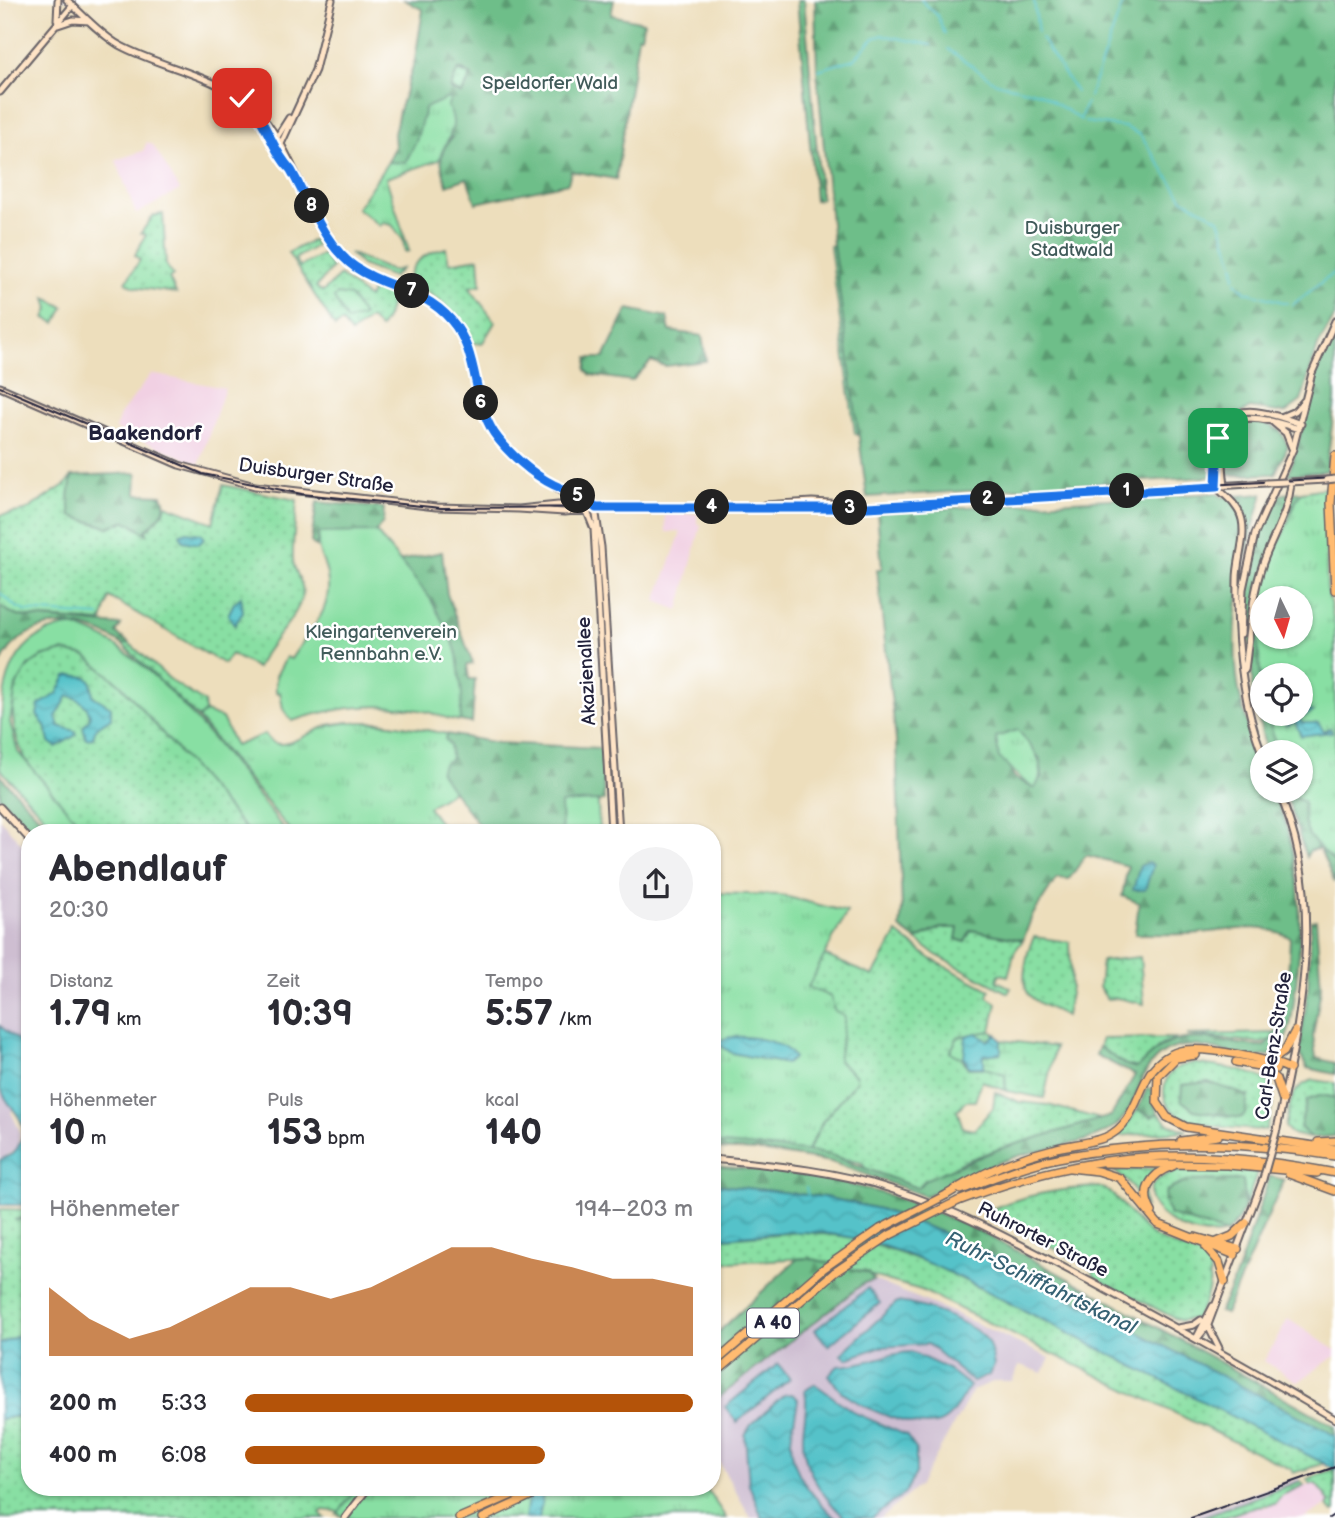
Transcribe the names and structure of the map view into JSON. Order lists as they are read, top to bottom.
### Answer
{
  "streets": {
    "highway": ["A 40"],
    "main road": [
      "Duisburger Straße",
      "Akazienallee",
      "Carl-Benz-Straße",
      "Ruhrorter Straße"
    ]
  },
  "crossings": [
    ["Duisburger Straße", "Akazienallee"],
    ["Carl-Benz-Straße", "Ruhrorter Straße"]
  ],
  "districts": ["Baakendorf"],
  "water": ["Ruhr-Schifffahrtskanal"],
  "parks": ["Speldorfer Wald", "Duisburger Stadtwald", "Kleingartenverein Rennbahn e.V."],
  "north": "bottom",
  "page": {
    "pins": [
      "8",
      "7",
      "6",
      "1",
      "5",
      "2",
      "4",
      "3"
    ],
    "heading": ["Abendlauf", "20:30"],
    "stats": [
      ["Distanz", "1.79 km"],
      ["Zeit", "10:39"],
      ["Tempo", "5:57 /km"],
      ["Höhenmeter", "10 m"],
      ["Puls", "153 bpm"],
      ["kcal", "140"]
    ],
    "chart": ["Höhenmeter", "194–203 m"],
    "list": [
      {
        "name": "200 m",
        "note": "5:33"
      },
      {
        "name": "400 m",
        "note": "6:08"
      }
    ]
  }
}
